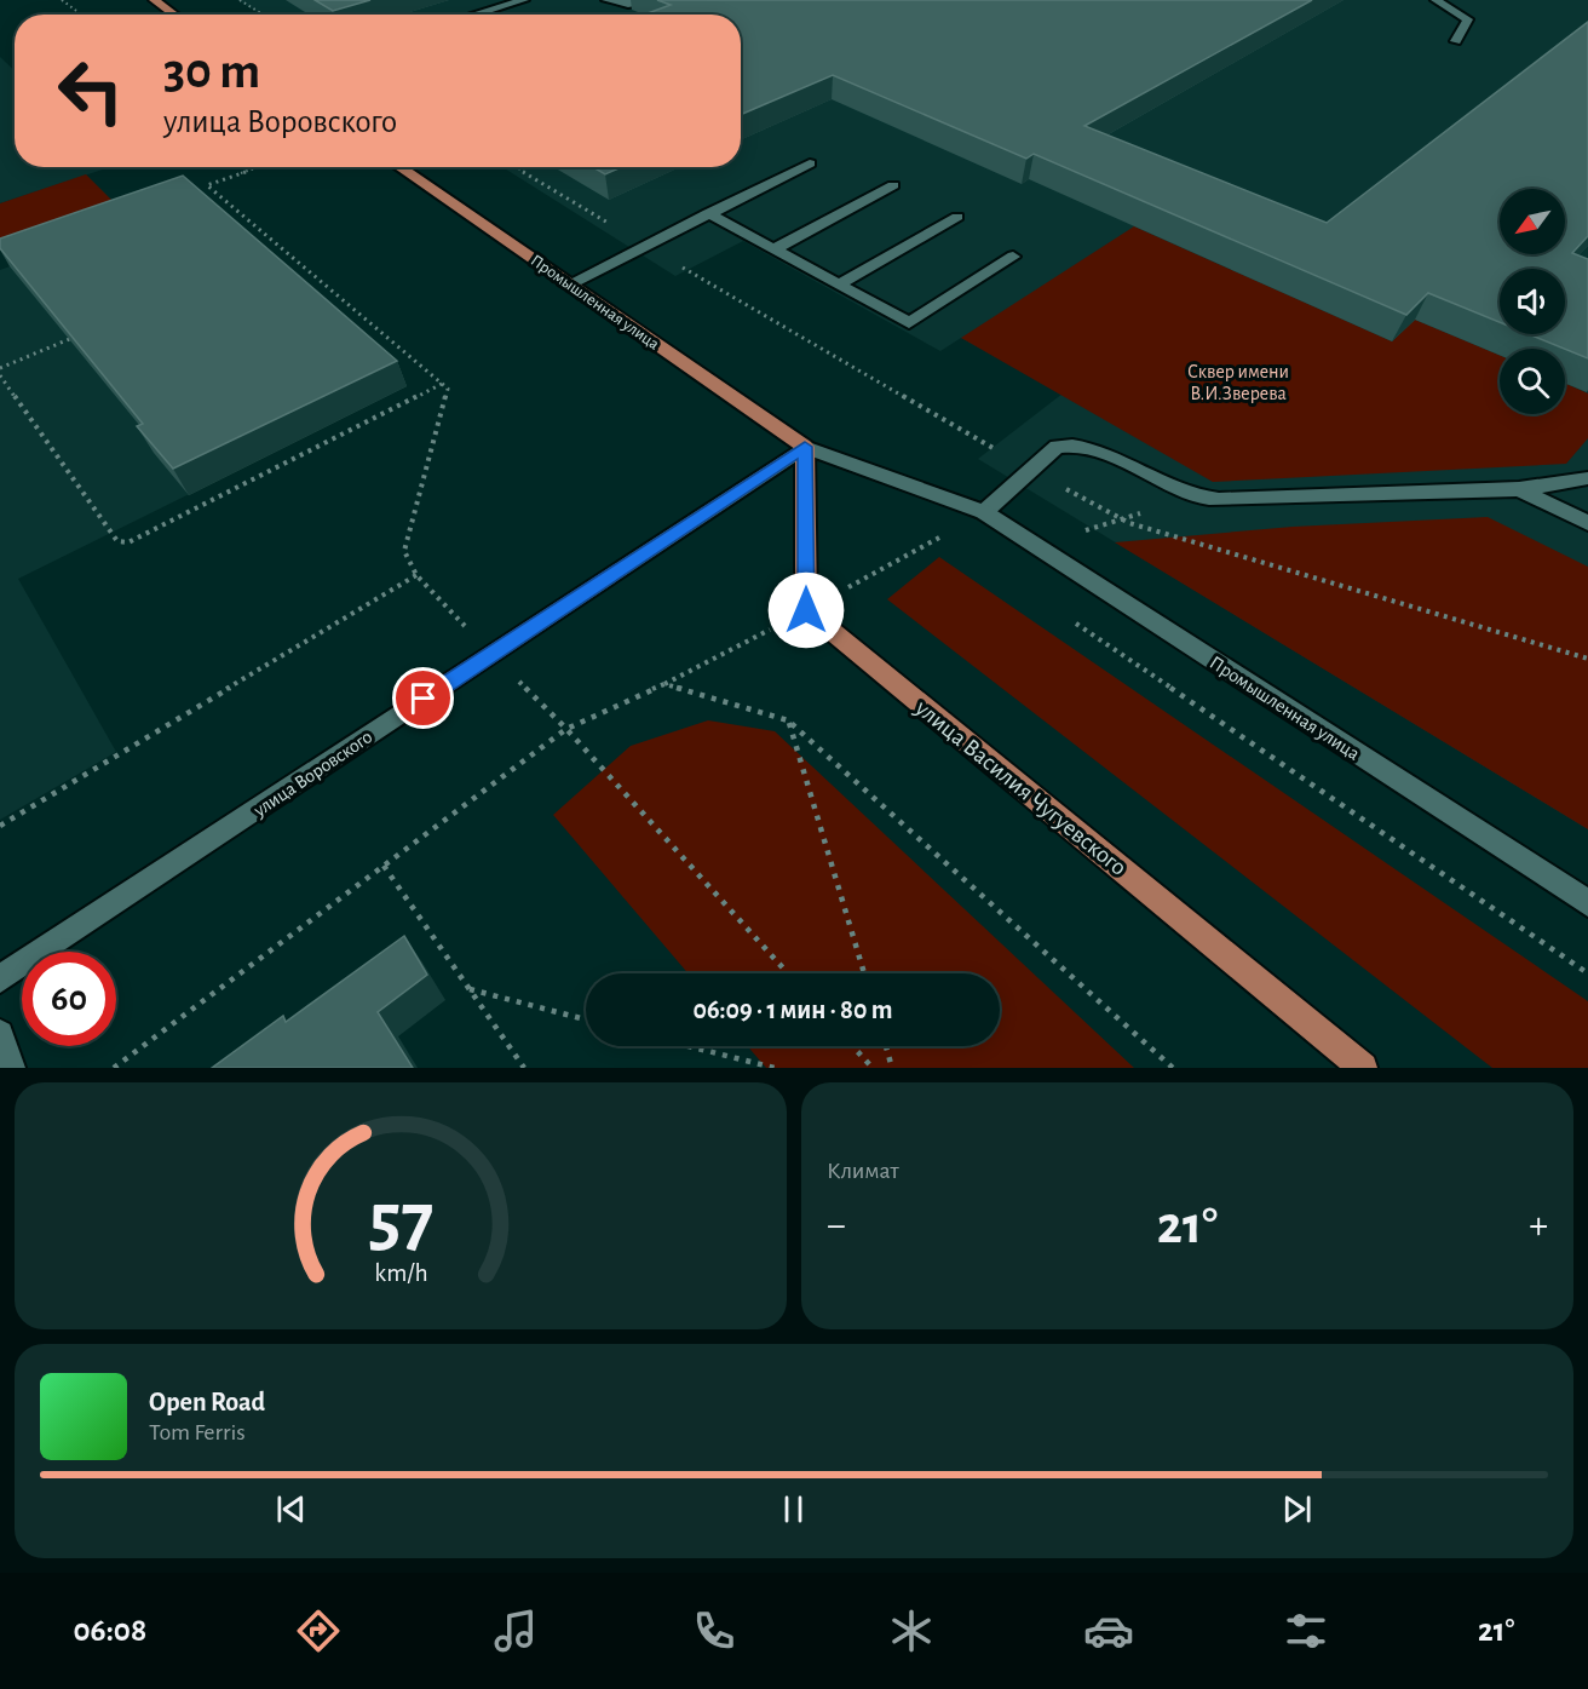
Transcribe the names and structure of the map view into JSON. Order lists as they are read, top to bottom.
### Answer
{
  "streets": {
    "main road": ["Промышленная улица", "улица Воровского", "улица Василия Чугуевского"]
  },
  "crossings": [
    ["Промышленная улица", "улица Воровского"],
    ["Промышленная улица", "улица Василия Чугуевского"],
    ["улица Воровского", "улица Василия Чугуевского"]
  ],
  "parks": ["Сквер имени В.И.Зверева"],
  "north": "bottom left",
  "page": {
    "turn": ["30 m", "улица Воровского"],
    "limit": "60",
    "trip": "06:09 · 1 мин · 80 m",
    "tile": "Климат",
    "heat": ["−", "21°", "+"],
    "song": ["Open Road", "Tom Ferris"],
    "tabs": ["06:08", "21°"],
    "gauge": ["57", "km/h"]
  }
}
